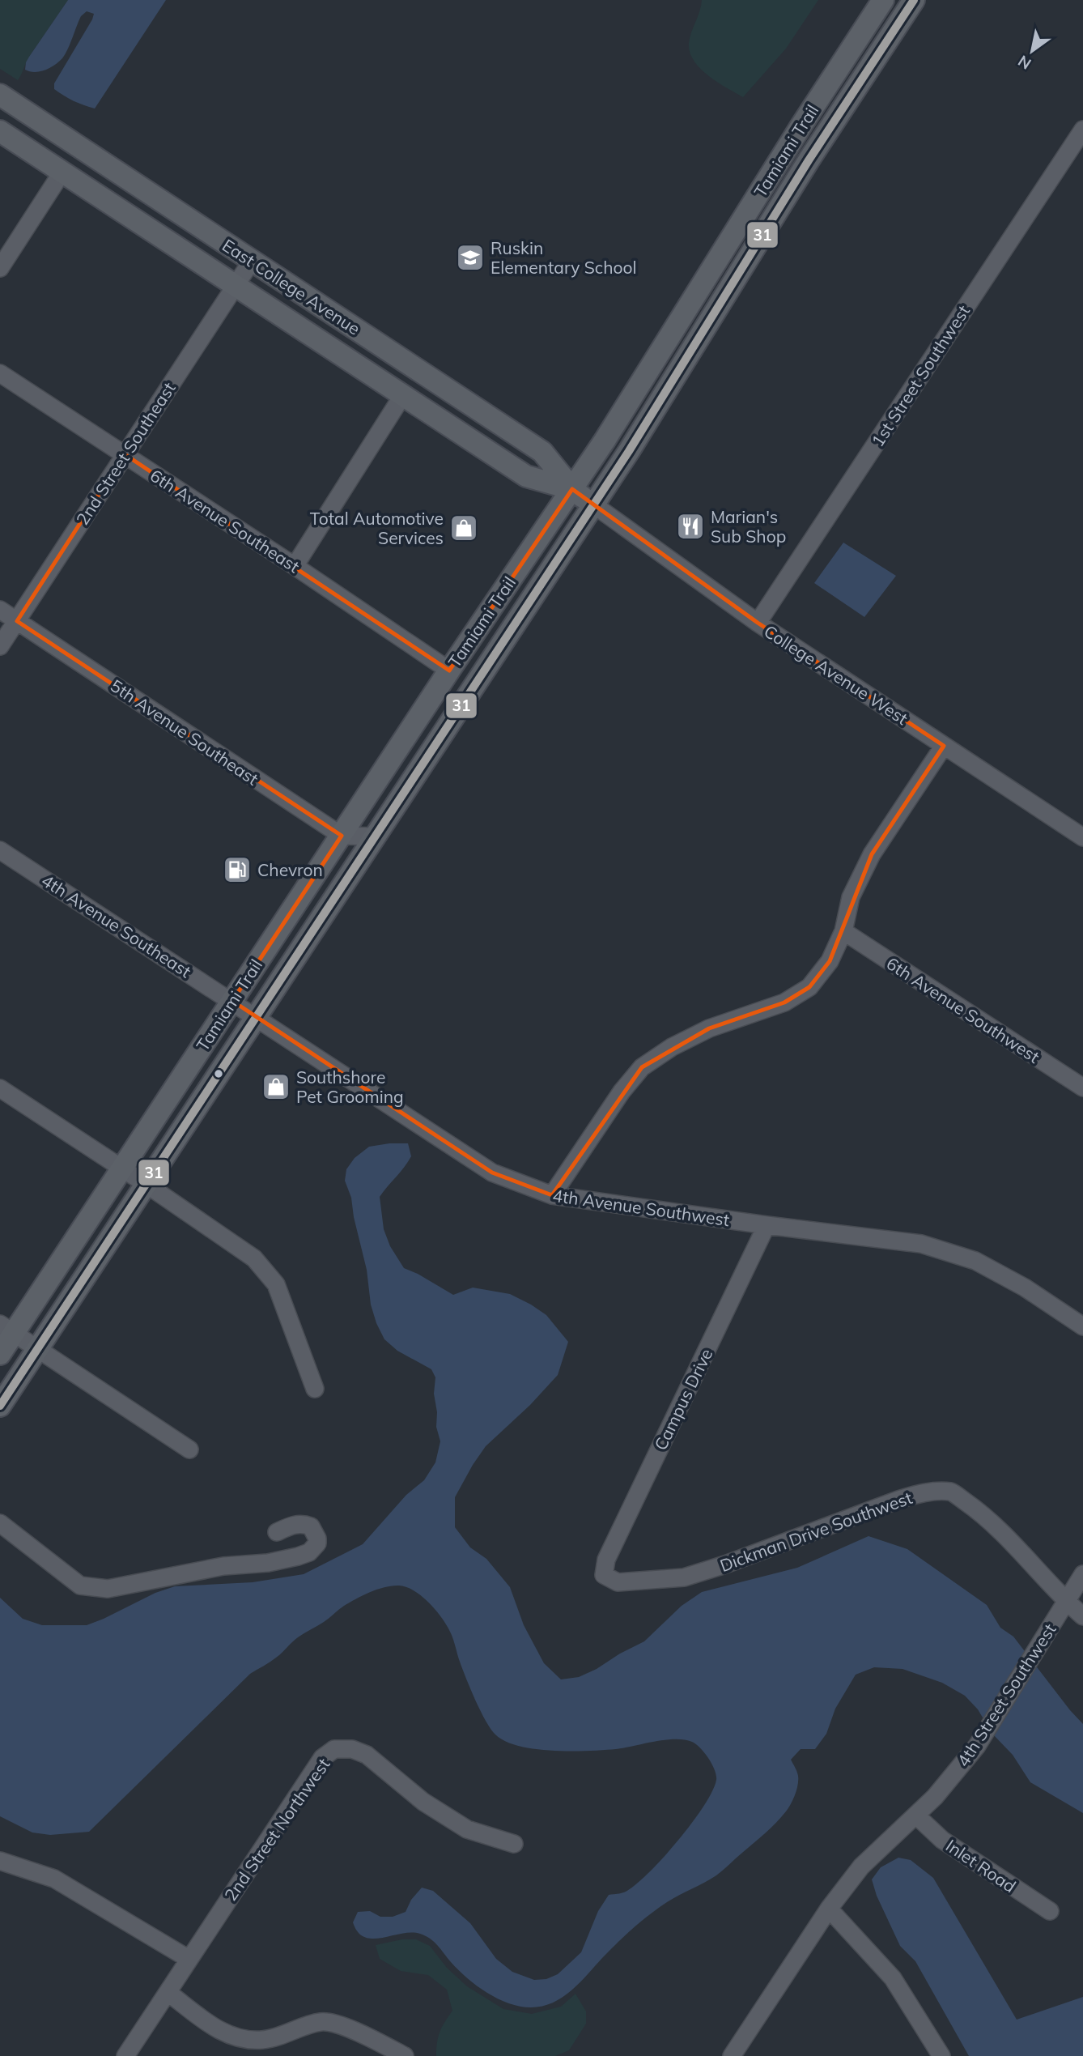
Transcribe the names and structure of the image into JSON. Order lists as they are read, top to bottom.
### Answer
{
  "streets": {
    "main road": ["Tamiami Trail", "East College Avenue"],
    "street": [
      "1st Street Southwest",
      "2nd Street Southeast",
      "6th Avenue Southeast",
      "College Avenue West",
      "5th Avenue Southeast",
      "4th Avenue Southeast",
      "6th Avenue Southwest",
      "4th Avenue Southwest",
      "Campus Drive",
      "Dickman Drive Southwest",
      "4th Street Southwest",
      "2nd Street Northwest",
      "Inlet Road"
    ]
  },
  "crossings": [
    ["Tamiami Trail", "East College Avenue"],
    ["Tamiami Trail", "6th Avenue Southeast"],
    ["Tamiami Trail", "College Avenue West"],
    ["Tamiami Trail", "5th Avenue Southeast"],
    ["Tamiami Trail", "4th Avenue Southeast"],
    ["Tamiami Trail", "4th Avenue Southwest"],
    ["East College Avenue", "2nd Street Southeast"],
    ["East College Avenue", "College Avenue West"],
    ["1st Street Southwest", "College Avenue West"],
    ["2nd Street Southeast", "6th Avenue Southeast"],
    ["2nd Street Southeast", "5th Avenue Southeast"],
    ["4th Avenue Southeast", "4th Avenue Southwest"],
    ["4th Avenue Southwest", "Campus Drive"],
    ["Campus Drive", "Dickman Drive Southwest"],
    ["Dickman Drive Southwest", "4th Street Southwest"],
    ["4th Street Southwest", "Inlet Road"]
  ],
  "places": {
    "school or university": ["Ruskin Elementary School"],
    "restaurant": ["Marian's Sub Shop"],
    "shop": ["Total Automotive Services", "Southshore Pet Grooming"],
    "fuel station": ["Chevron"]
  },
  "lines": ["transit line 31"],
  "north": "bottom left"
}
